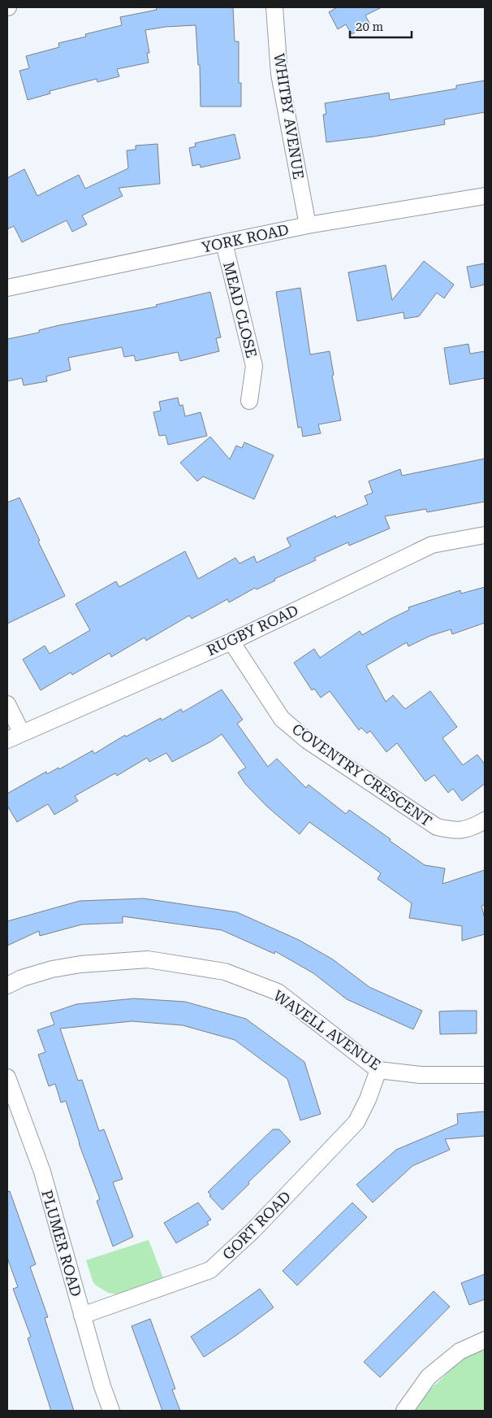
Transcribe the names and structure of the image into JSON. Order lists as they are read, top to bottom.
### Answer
{
  "streets": {
    "street": [
      "WHITBY AVENUE",
      "YORK ROAD",
      "MEAD CLOSE",
      "RUGBY ROAD",
      "COVENTRY CRESCENT",
      "WAVELL AVENUE",
      "GORT ROAD",
      "PLUMER ROAD"
    ]
  },
  "crossings": [
    ["WHITBY AVENUE", "YORK ROAD"],
    ["YORK ROAD", "MEAD CLOSE"],
    ["RUGBY ROAD", "COVENTRY CRESCENT"],
    ["WAVELL AVENUE", "GORT ROAD"],
    ["GORT ROAD", "PLUMER ROAD"]
  ],
  "scale_bar": "20 m"
}
